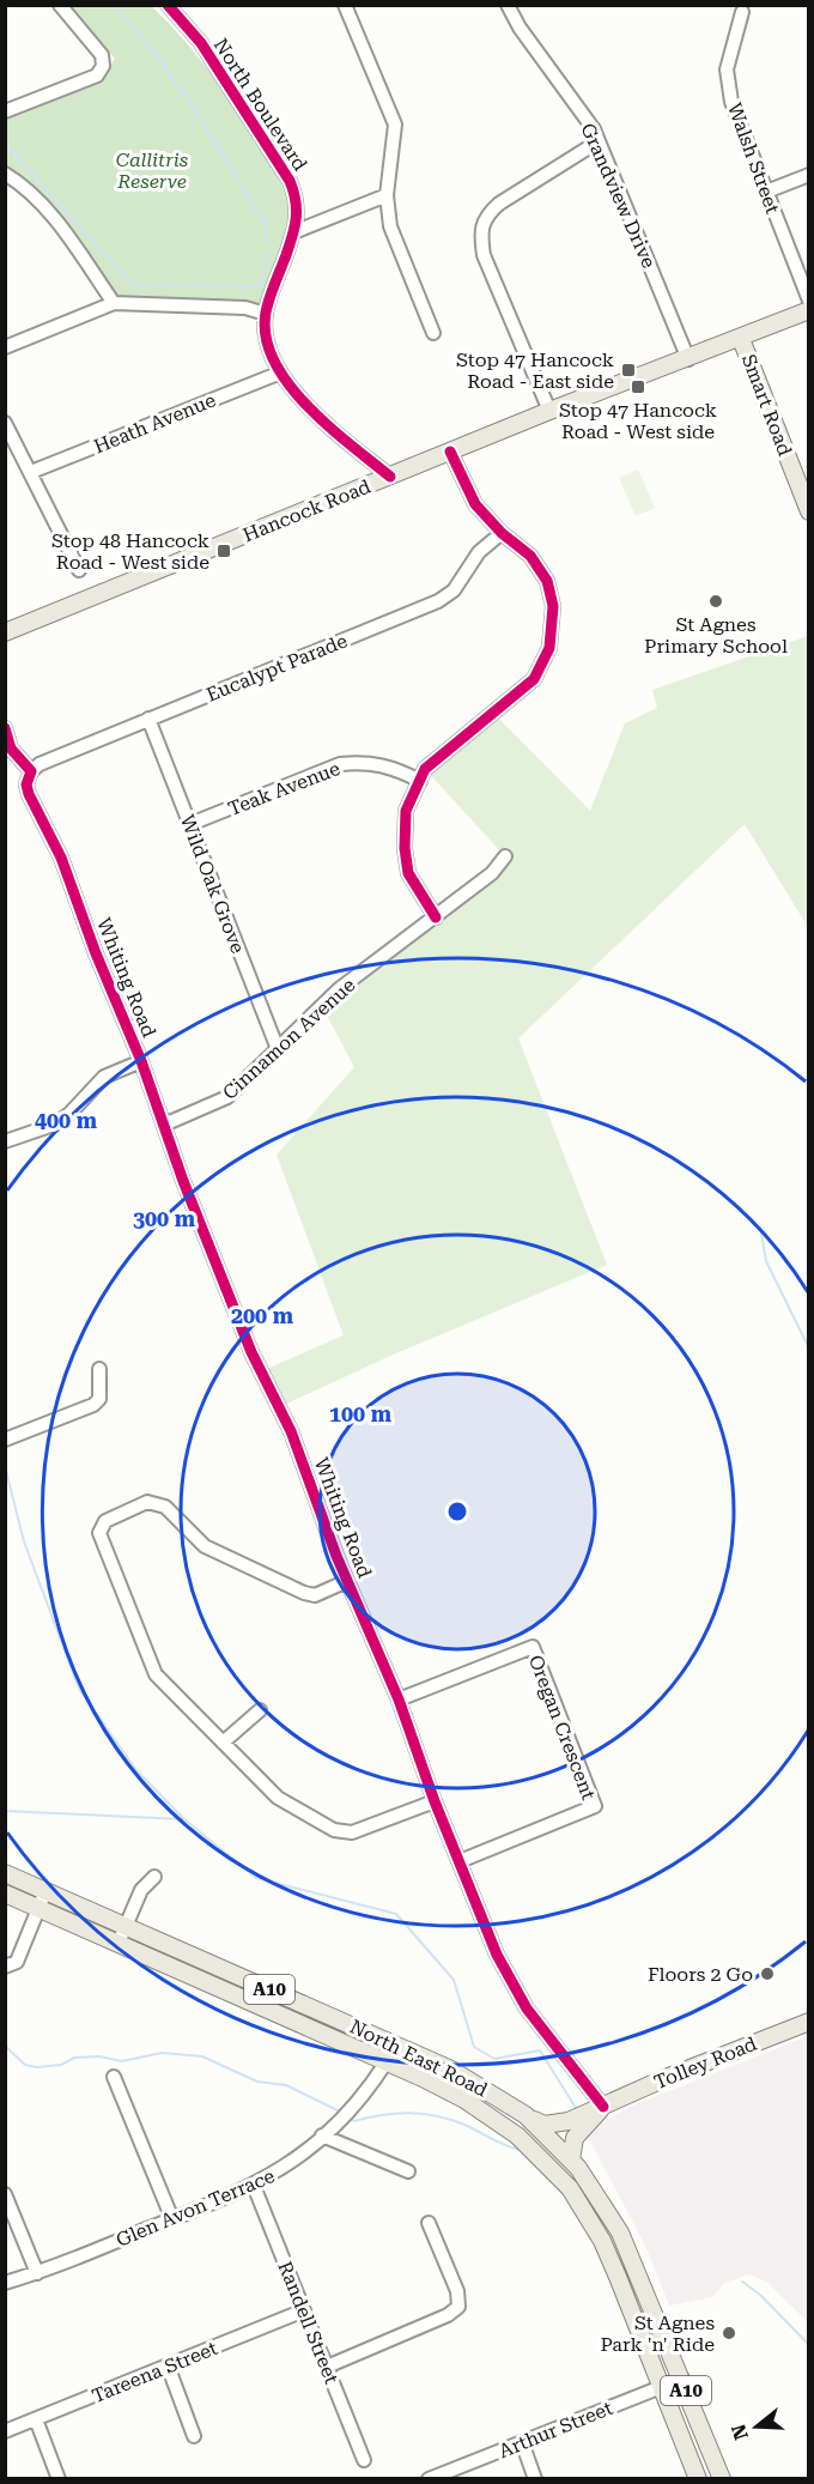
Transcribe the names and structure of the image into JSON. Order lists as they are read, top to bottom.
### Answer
{
  "streets": {
    "main road": [
      "Smart Road",
      "Hancock Road",
      "A10",
      "North East Road",
      "Tolley Road"
    ],
    "street": [
      "North Boulevard",
      "Walsh Street",
      "Grandview Drive",
      "Heath Avenue",
      "Eucalypt Parade",
      "Teak Avenue",
      "Wild Oak Grove",
      "Whiting Road",
      "Cinnamon Avenue",
      "Oregan Crescent",
      "Glen Avon Terrace",
      "Randell Street",
      "Tareena Street",
      "Arthur Street"
    ]
  },
  "crossings": [
    ["North Boulevard", "Heath Avenue"],
    ["North Boulevard", "Hancock Road"],
    ["Grandview Drive", "Hancock Road"],
    ["Smart Road", "Hancock Road"],
    ["Eucalypt Parade", "Wild Oak Grove"],
    ["Eucalypt Parade", "Whiting Road"],
    ["Teak Avenue", "Wild Oak Grove"],
    ["Wild Oak Grove", "Cinnamon Avenue"],
    ["Whiting Road", "Cinnamon Avenue"],
    ["Whiting Road", "Oregan Crescent"],
    ["Whiting Road", "Tolley Road"],
    ["North East Road", "Glen Avon Terrace"],
    ["North East Road", "Arthur Street"],
    ["Glen Avon Terrace", "Randell Street"],
    ["Randell Street", "Tareena Street"]
  ],
  "parks": ["Callitris Reserve"],
  "places": {
    "transit": ["Stop 47 Hancock Road - East side", "Stop 47 Hancock Road - West side", "Stop 48 Hancock Road - West side"],
    "other": ["St Agnes Primary School", "Floors 2 Go", "St Agnes Park 'n' Ride"]
  },
  "north": "left",
  "rings": [
    "400 m",
    "300 m",
    "200 m",
    "100 m"
  ]
}
